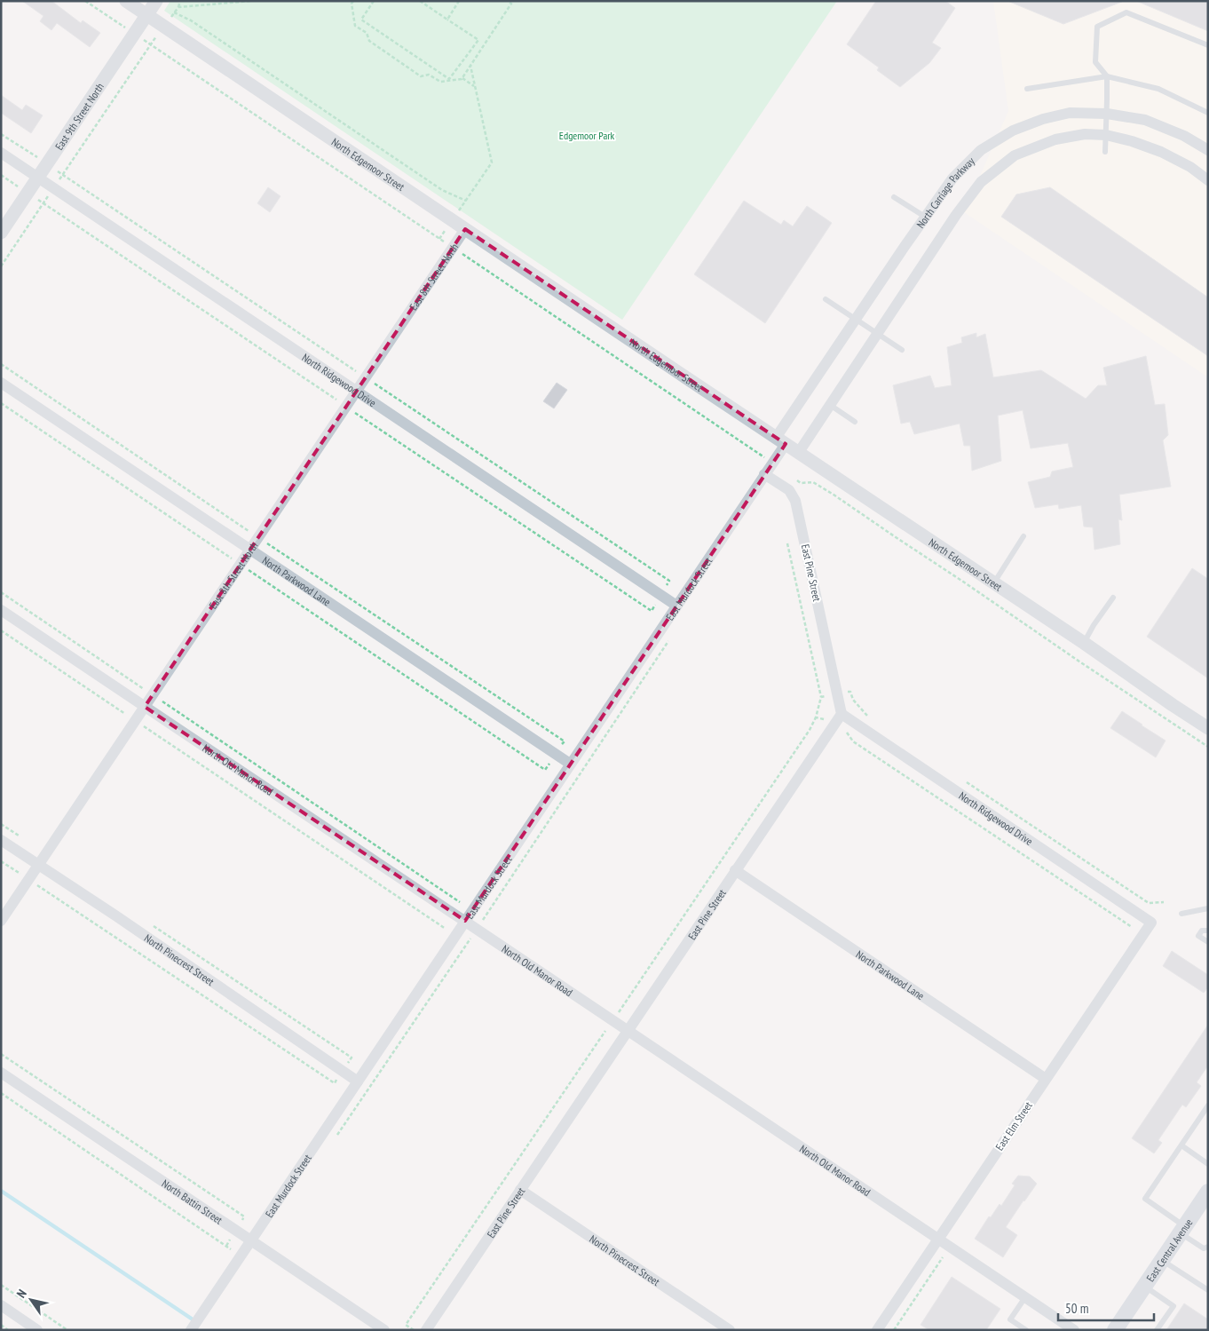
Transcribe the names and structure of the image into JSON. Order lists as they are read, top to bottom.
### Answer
{
  "streets": {
    "main road": ["East Central Avenue"],
    "street": [
      "East 9th Street North",
      "North Edgemoor Street",
      "North Carriage Parkway",
      "East 8th Street North",
      "North Ridgewood Drive",
      "East Pine Street",
      "North Parkwood Lane",
      "East Murdock Street",
      "North Old Manor Road",
      "North Pinecrest Street",
      "East Elm Street",
      "North Battin Street"
    ]
  },
  "crossings": [
    ["East 9th Street North", "North Edgemoor Street"],
    ["East 9th Street North", "North Ridgewood Drive"],
    ["North Edgemoor Street", "North Carriage Parkway"],
    ["North Edgemoor Street", "East 8th Street North"],
    ["North Edgemoor Street", "East Murdock Street"],
    ["North Carriage Parkway", "East Murdock Street"],
    ["East 8th Street North", "North Ridgewood Drive"],
    ["East 8th Street North", "North Parkwood Lane"],
    ["East 8th Street North", "North Old Manor Road"],
    ["East 8th Street North", "North Pinecrest Street"],
    ["North Ridgewood Drive", "East Pine Street"],
    ["North Ridgewood Drive", "East Murdock Street"],
    ["North Ridgewood Drive", "East Elm Street"],
    ["East Pine Street", "North Parkwood Lane"],
    ["East Pine Street", "East Murdock Street"],
    ["East Pine Street", "North Old Manor Road"],
    ["East Pine Street", "North Pinecrest Street"],
    ["North Parkwood Lane", "East Murdock Street"],
    ["North Parkwood Lane", "East Elm Street"],
    ["East Murdock Street", "North Old Manor Road"],
    ["East Murdock Street", "North Pinecrest Street"],
    ["East Murdock Street", "North Battin Street"],
    ["North Old Manor Road", "East Elm Street"]
  ],
  "parks": ["Edgemoor Park"],
  "scale_bar": "50 m",
  "north": "top left"
}
